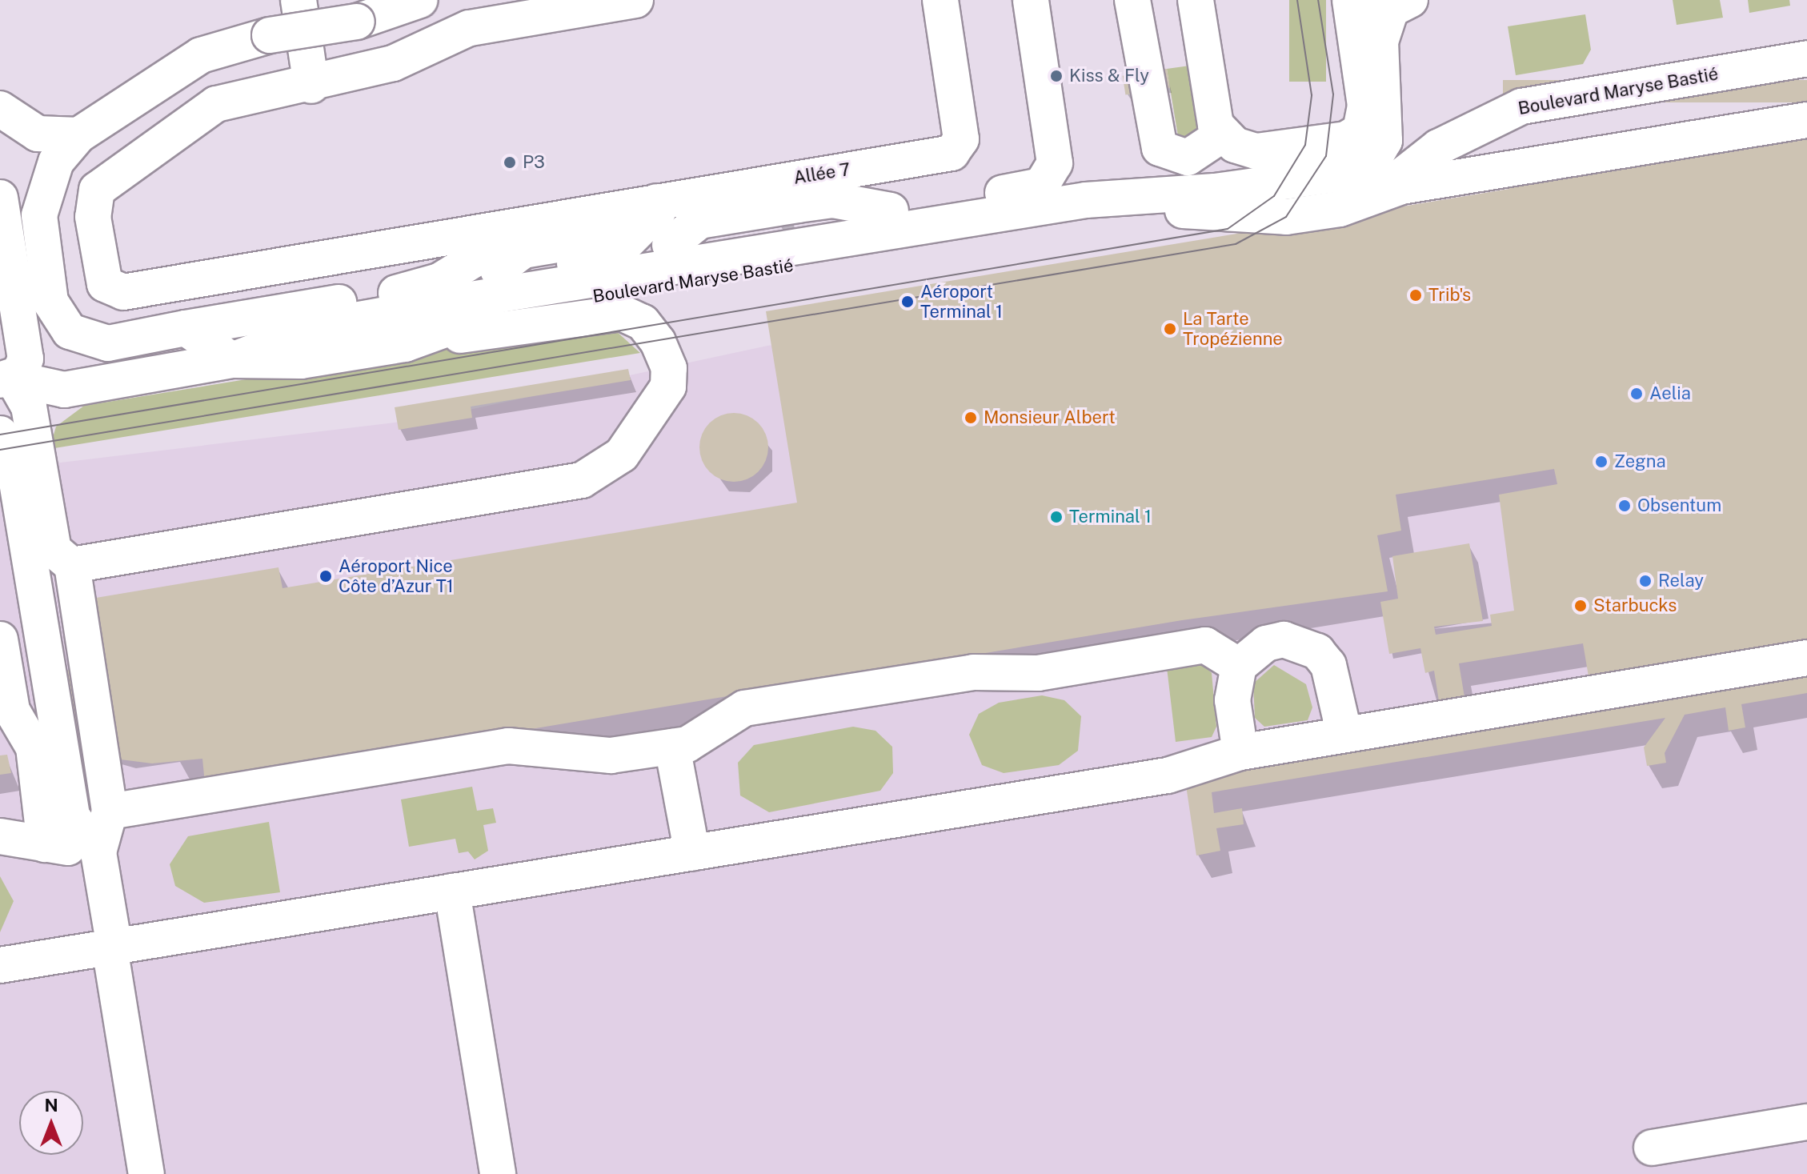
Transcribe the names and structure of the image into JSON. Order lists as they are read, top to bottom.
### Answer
{
  "streets": {
    "street": ["Boulevard Maryse Bastié", "Allée 7"]
  },
  "places": [
    "Kiss & Fly",
    "P3",
    "Trib's",
    "Aéroport Terminal 1",
    "La Tarte Tropézienne",
    "Aelia",
    "Monsieur Albert",
    "Zegna",
    "Obsentum",
    "Terminal 1",
    "Aéroport Nice Côte d’Azur T1",
    "Relay",
    "Starbucks"
  ],
  "north": "top"
}
